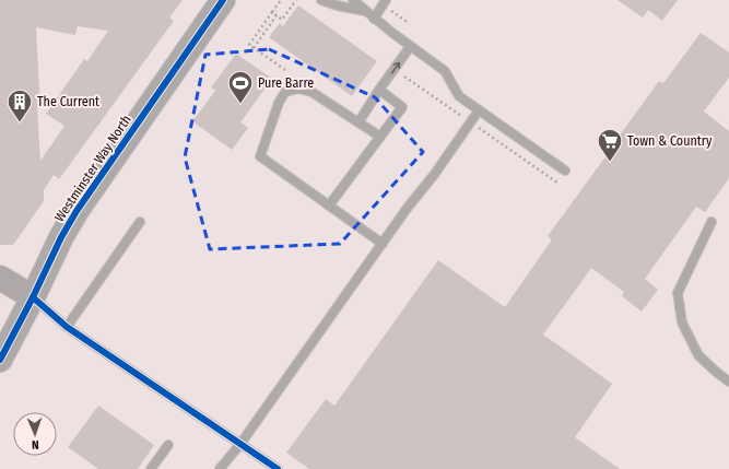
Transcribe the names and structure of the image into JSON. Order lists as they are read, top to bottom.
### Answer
{
  "streets": {
    "street": ["Westminster Way North"]
  },
  "places": {
    "sports": ["Pure Barre"],
    "building": ["The Current"],
    "supermarket": ["Town & Country"]
  },
  "north": "bottom"
}
